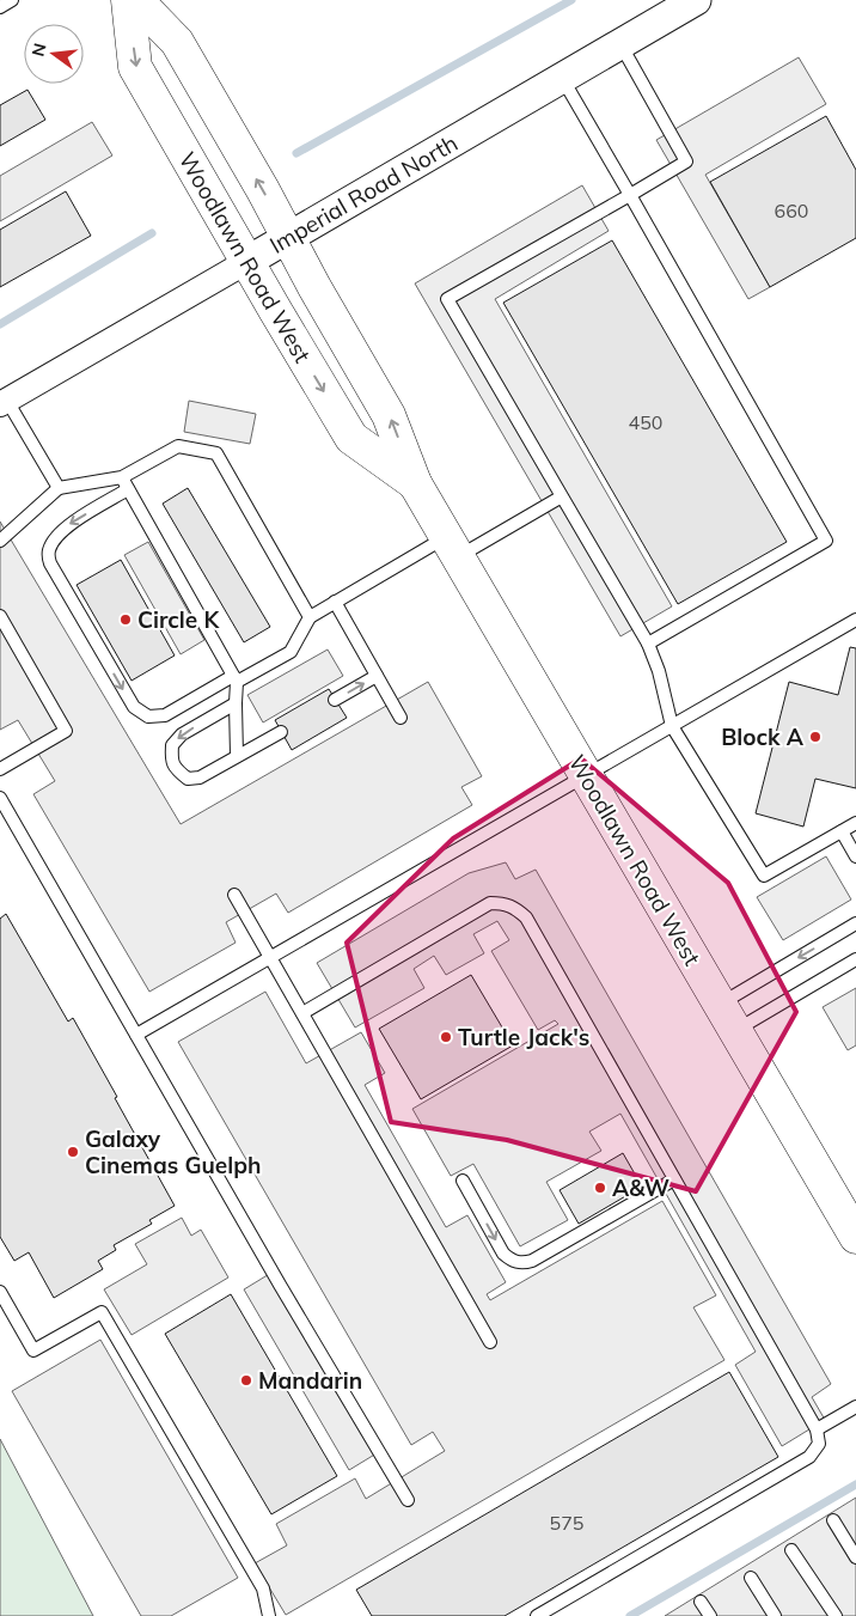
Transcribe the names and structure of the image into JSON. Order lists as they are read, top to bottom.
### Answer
{
  "streets": {
    "main road": ["Woodlawn Road West"],
    "street": ["Imperial Road North"]
  },
  "crossings": [
    ["Imperial Road North", "Woodlawn Road West"]
  ],
  "places": [
    "Circle K",
    "Block A",
    "Turtle Jack's",
    "Galaxy Cinemas Guelph",
    "A&W",
    "Mandarin"
  ],
  "house_numbers": ["660", "450", "575"],
  "north": "left"
}
